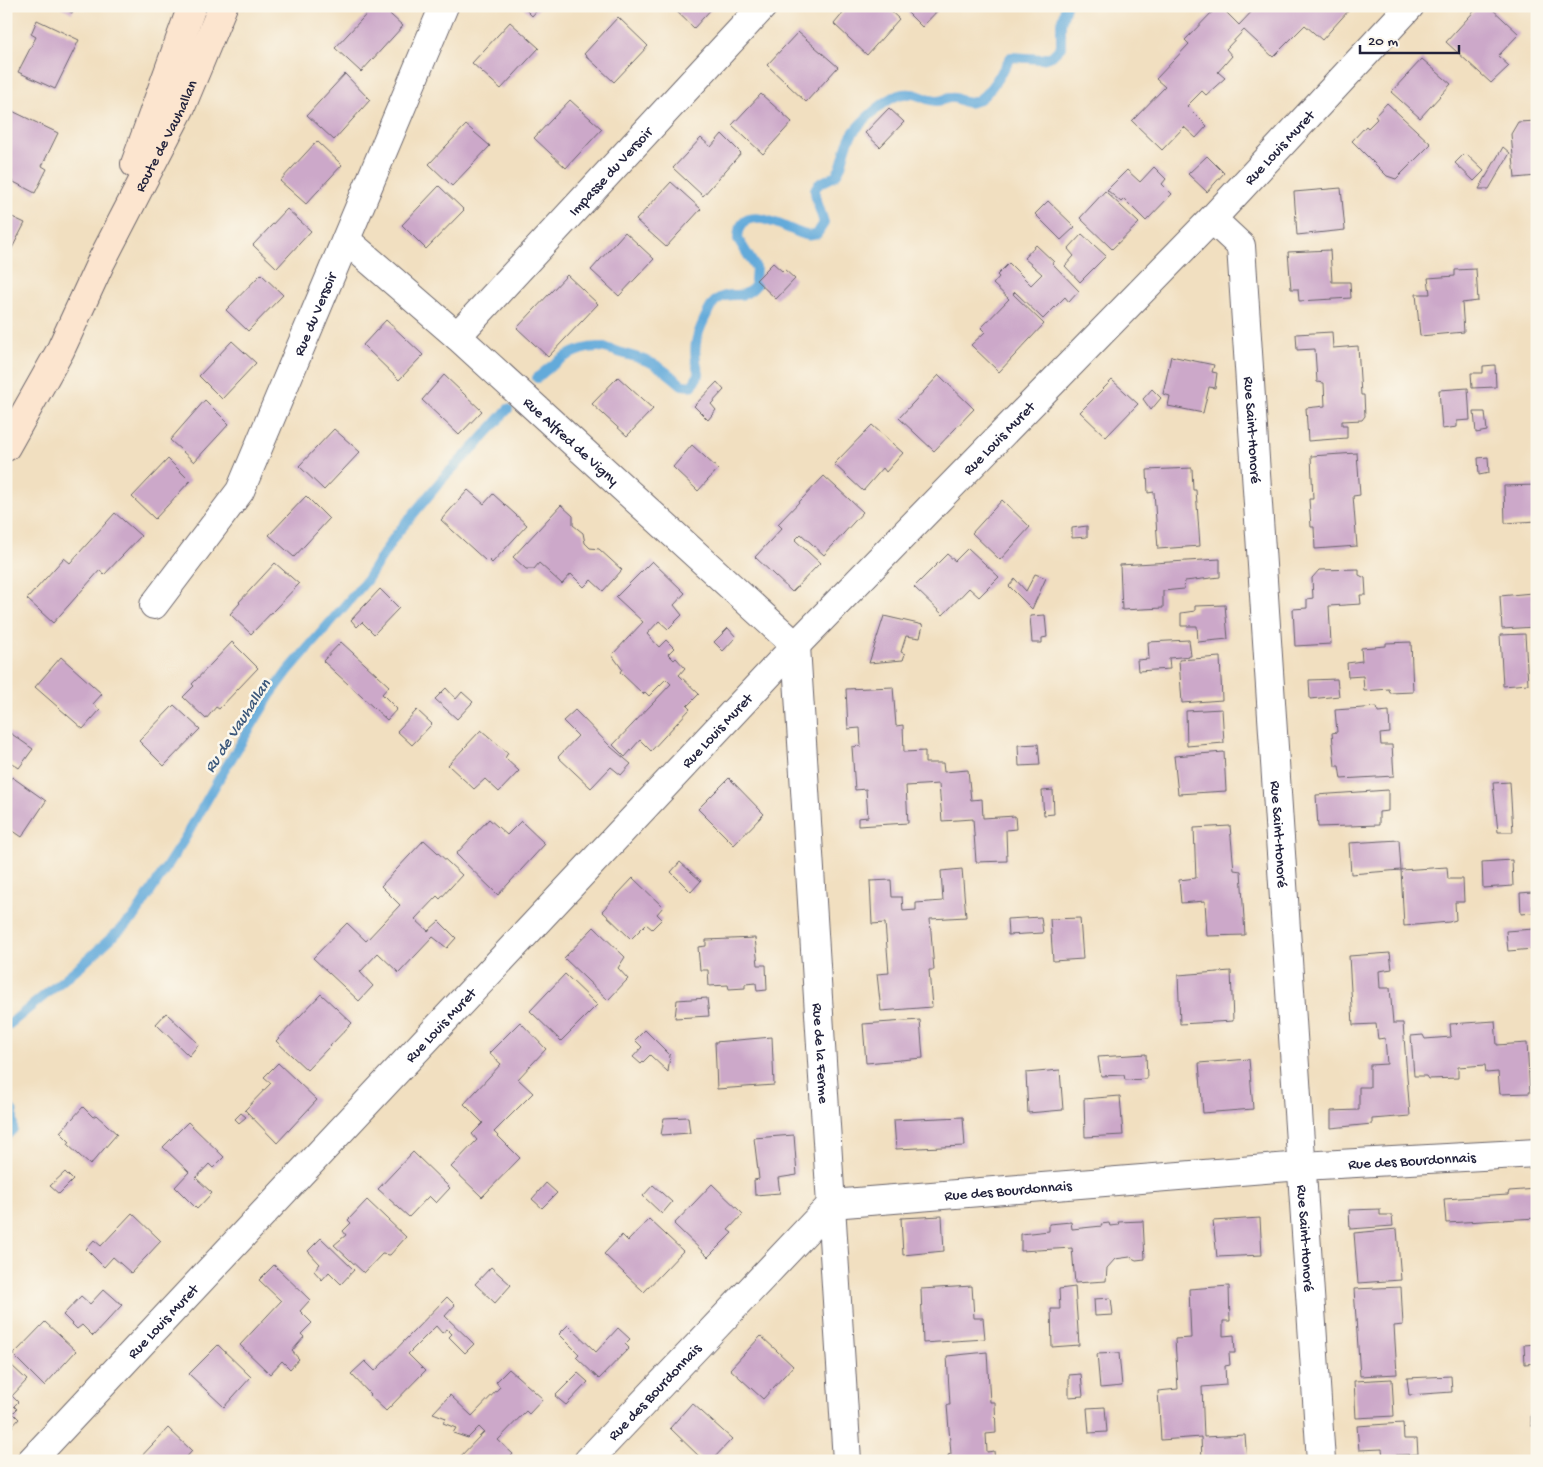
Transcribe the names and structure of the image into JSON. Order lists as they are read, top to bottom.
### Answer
{
  "streets": {
    "main road": ["Route de Vauhallan"],
    "street": [
      "Rue Louis Muret",
      "Impasse du Versoir",
      "Rue du Versoir",
      "Rue Saint-Honoré",
      "Rue Alfred de Vigny",
      "Rue de la Ferme",
      "Rue des Bourdonnais"
    ]
  },
  "crossings": [
    ["Rue Louis Muret", "Rue Saint-Honoré"],
    ["Rue Louis Muret", "Rue Alfred de Vigny"],
    ["Rue Louis Muret", "Rue de la Ferme"],
    ["Impasse du Versoir", "Rue Alfred de Vigny"],
    ["Rue du Versoir", "Rue Alfred de Vigny"],
    ["Rue Saint-Honoré", "Rue des Bourdonnais"],
    ["Rue Alfred de Vigny", "Rue de la Ferme"],
    ["Rue de la Ferme", "Rue des Bourdonnais"]
  ],
  "water": ["Ru de Vauhallan"],
  "scale_bar": "20 m"
}
